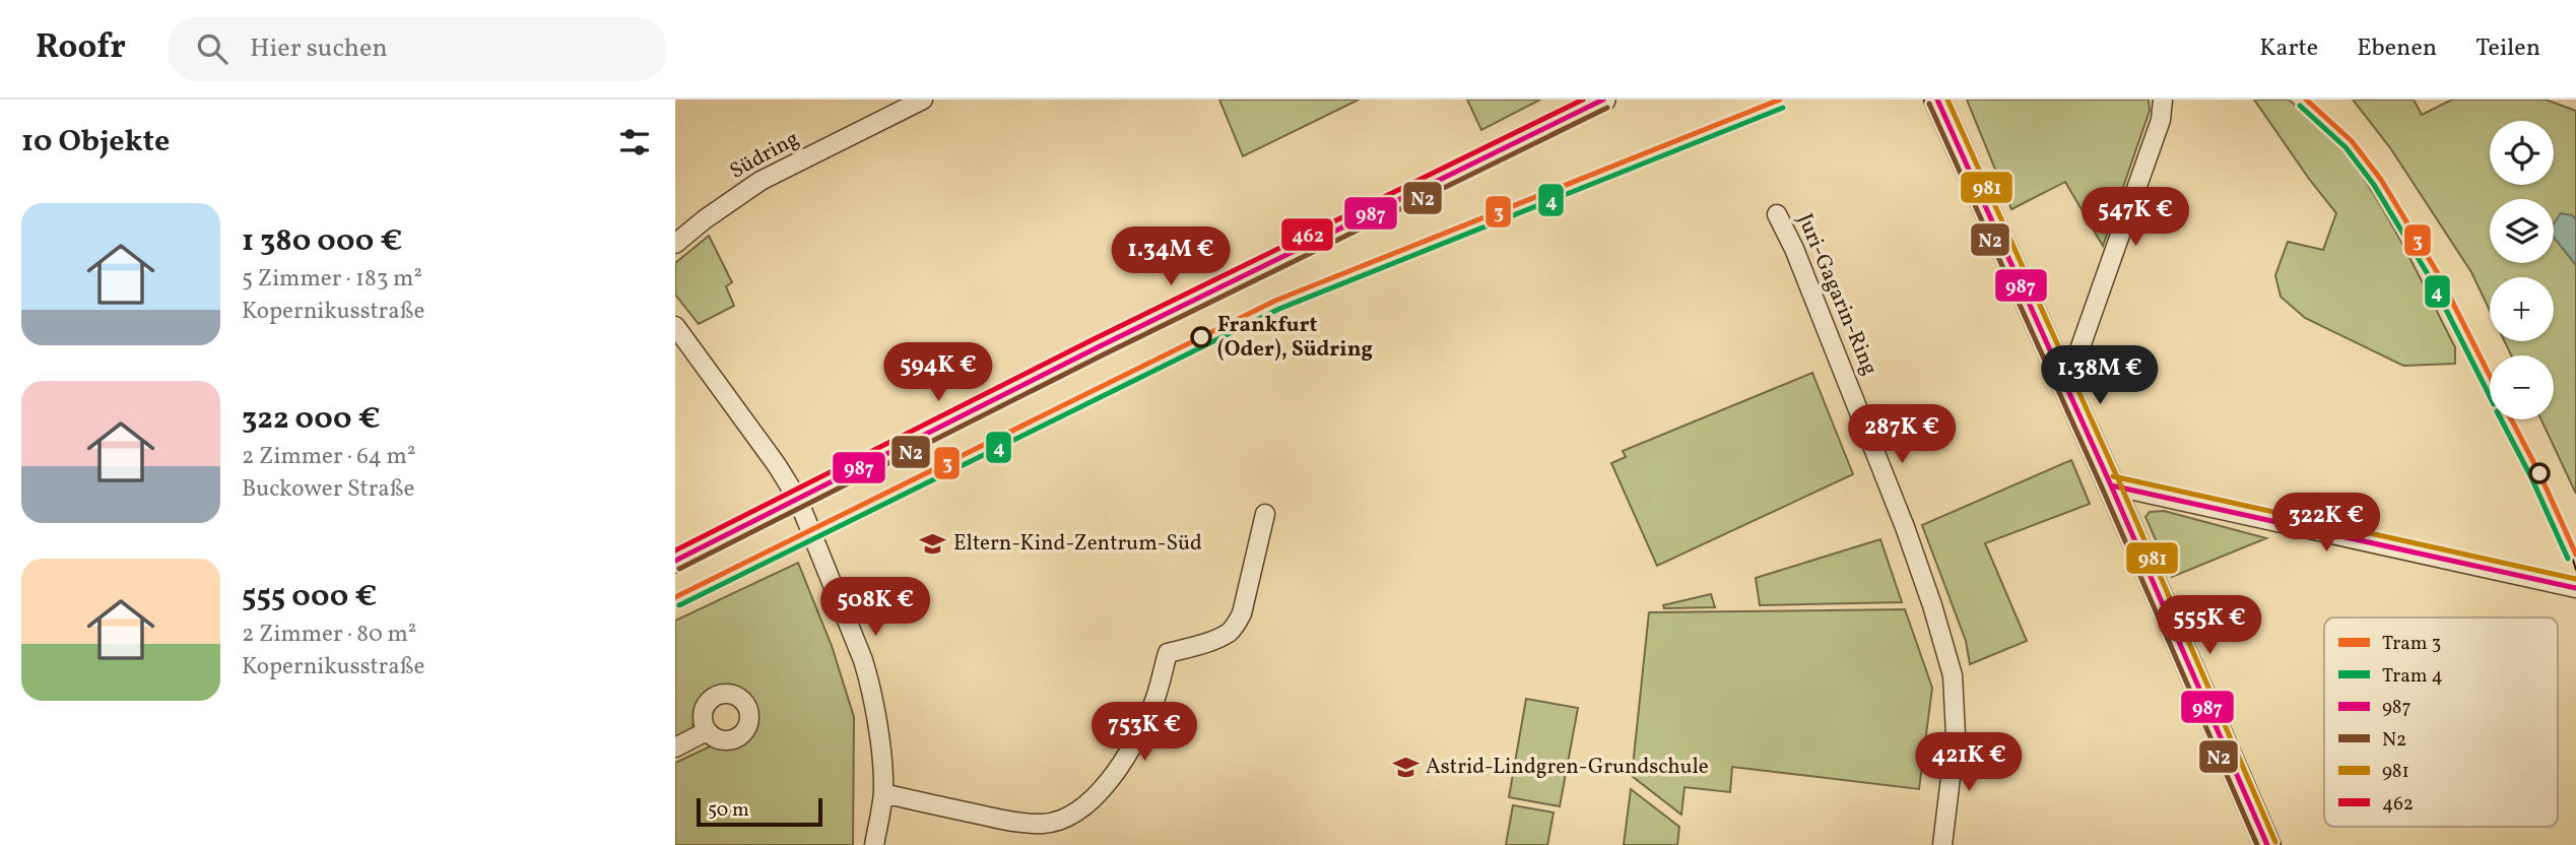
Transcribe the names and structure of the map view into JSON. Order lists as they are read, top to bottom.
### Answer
{
  "streets": {
    "street": ["Südring", "Juri-Gagarin-Ring"]
  },
  "places": {
    "other": ["Frankfurt (Oder), Südring"],
    "school or university": ["Eltern-Kind-Zentrum-Süd", "Astrid-Lindgren-Grundschule"]
  },
  "lines": [
    "tram line 3",
    "transit line 987",
    "transit line 981",
    "transit line 462",
    "transit line N2",
    "tram line 4"
  ],
  "legend": [
    "Tram 3",
    "Tram 4",
    "987",
    "N2",
    "981",
    "462"
  ],
  "scale_bar": "50 m",
  "page": {
    "header": "Roofr",
    "search": "Hier suchen",
    "nav": ["Karte", "Ebenen", "Teilen"],
    "heading": "10 Objekte",
    "map_buttons": ["+", "−"],
    "list": [
      {
        "name": "1 380 000 €",
        "note": "5 Zimmer · 183 m² · Kopernikusstraße"
      },
      {
        "name": "322 000 €",
        "note": "2 Zimmer · 64 m² · Buckower Straße"
      },
      {
        "name": "555 000 €",
        "note": "2 Zimmer · 80 m² · Kopernikusstraße"
      }
    ],
    "price": [
      "547K €",
      "1.34M €",
      "594K €",
      "1.38M €",
      "287K €",
      "322K €",
      "508K €",
      "555K €",
      "753K €",
      "421K €"
    ],
    "scale": "50 m"
  }
}
